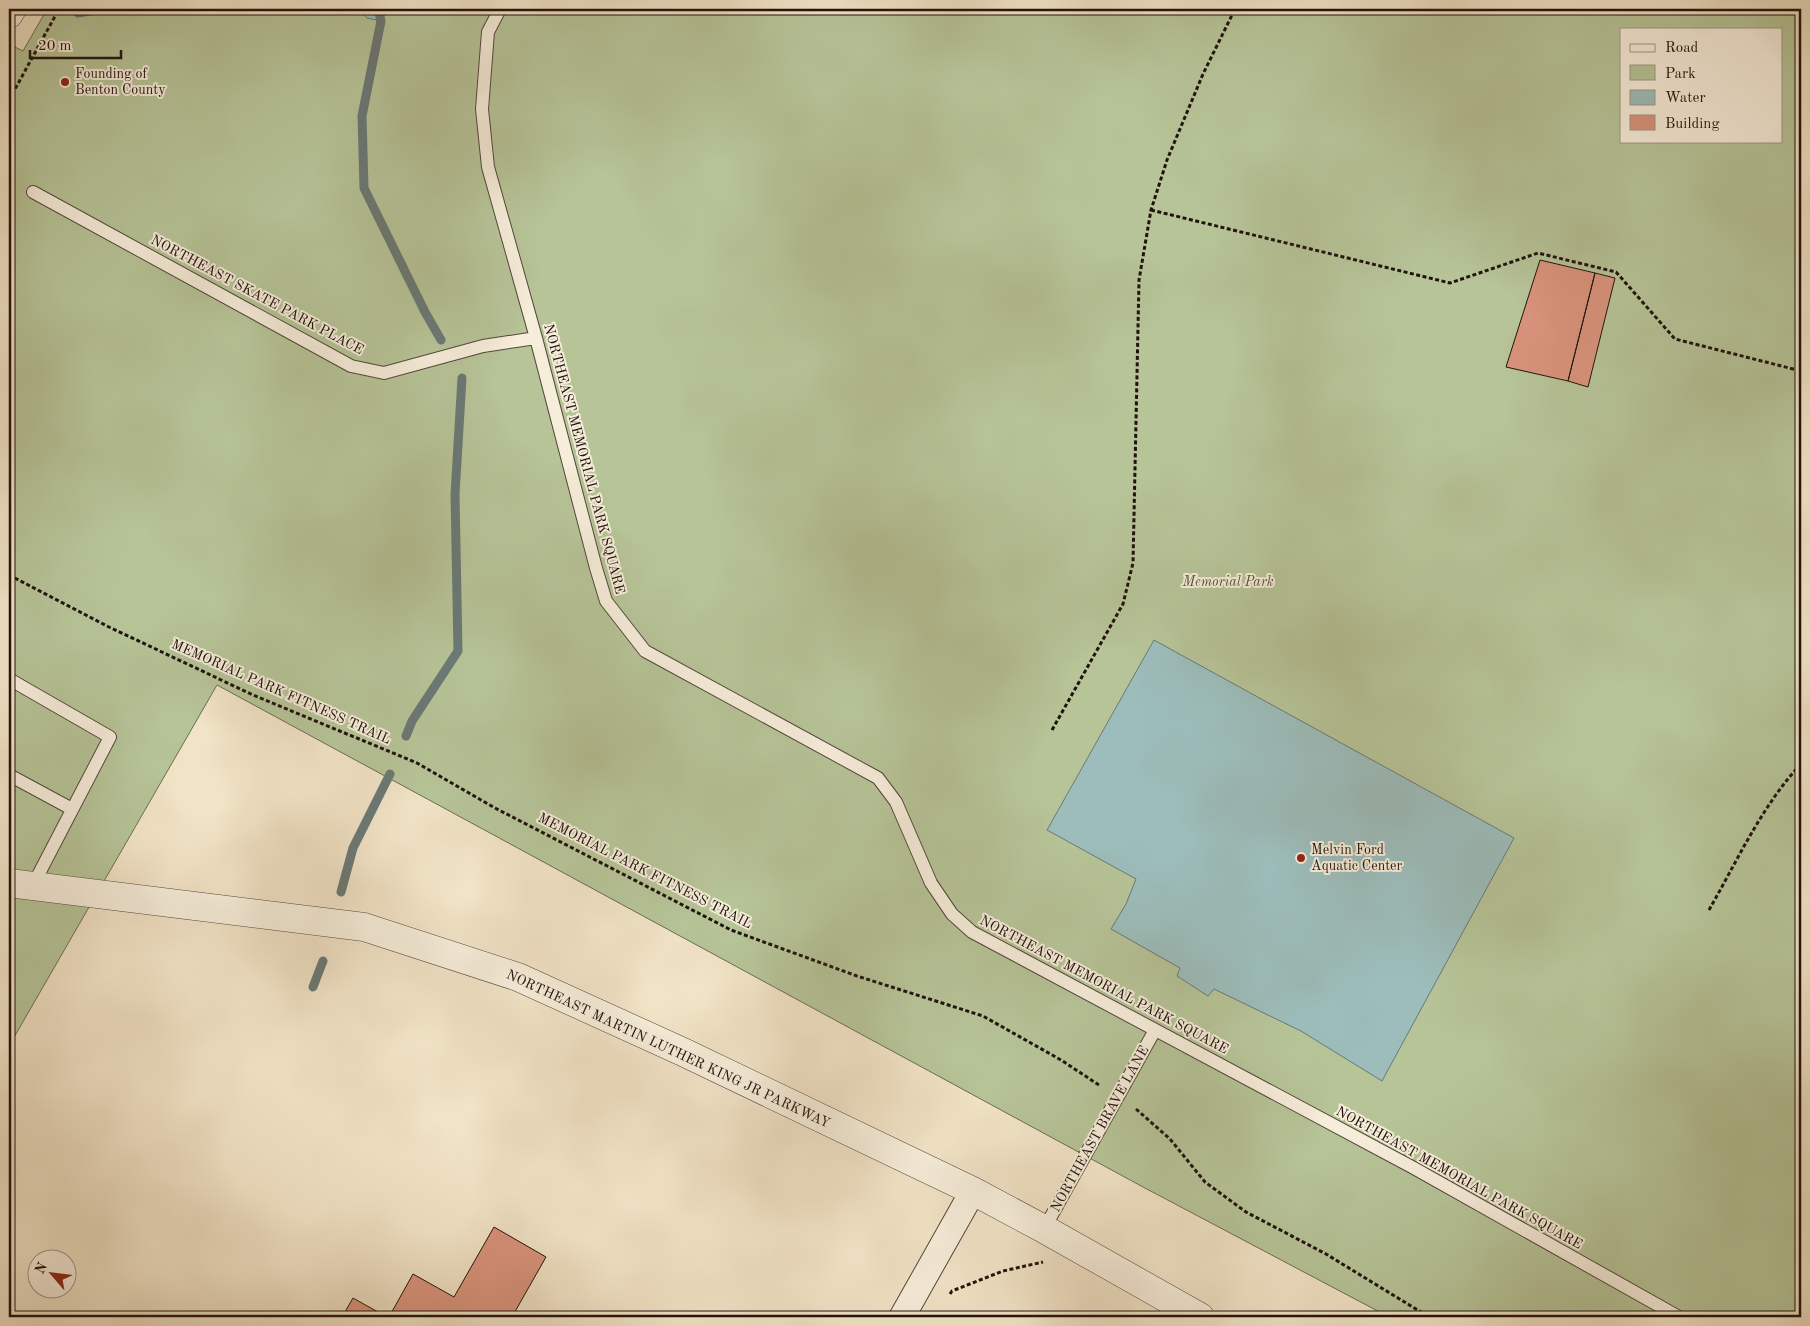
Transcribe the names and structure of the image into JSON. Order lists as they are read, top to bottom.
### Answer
{
  "streets": {
    "street": ["NORTHEAST MARTIN LUTHER KING JR PARKWAY"],
    "lane": ["NORTHEAST SKATE PARK PLACE", "NORTHEAST MEMORIAL PARK SQUARE", "NORTHEAST BRAVE LANE"],
    "path": ["MEMORIAL PARK FITNESS TRAIL"]
  },
  "crossings": [
    ["NORTHEAST SKATE PARK PLACE", "NORTHEAST MEMORIAL PARK SQUARE"],
    ["NORTHEAST MEMORIAL PARK SQUARE", "NORTHEAST BRAVE LANE"],
    ["MEMORIAL PARK FITNESS TRAIL", "NORTHEAST BRAVE LANE"],
    ["NORTHEAST MARTIN LUTHER KING JR PARKWAY", "NORTHEAST BRAVE LANE"]
  ],
  "parks": ["Memorial Park"],
  "places": ["Founding of Benton County", "Melvin Ford Aquatic Center"],
  "legend": [
    "Road",
    "Park",
    "Water",
    "Building"
  ],
  "scale_bar": "20 m",
  "north": "top left"
}
